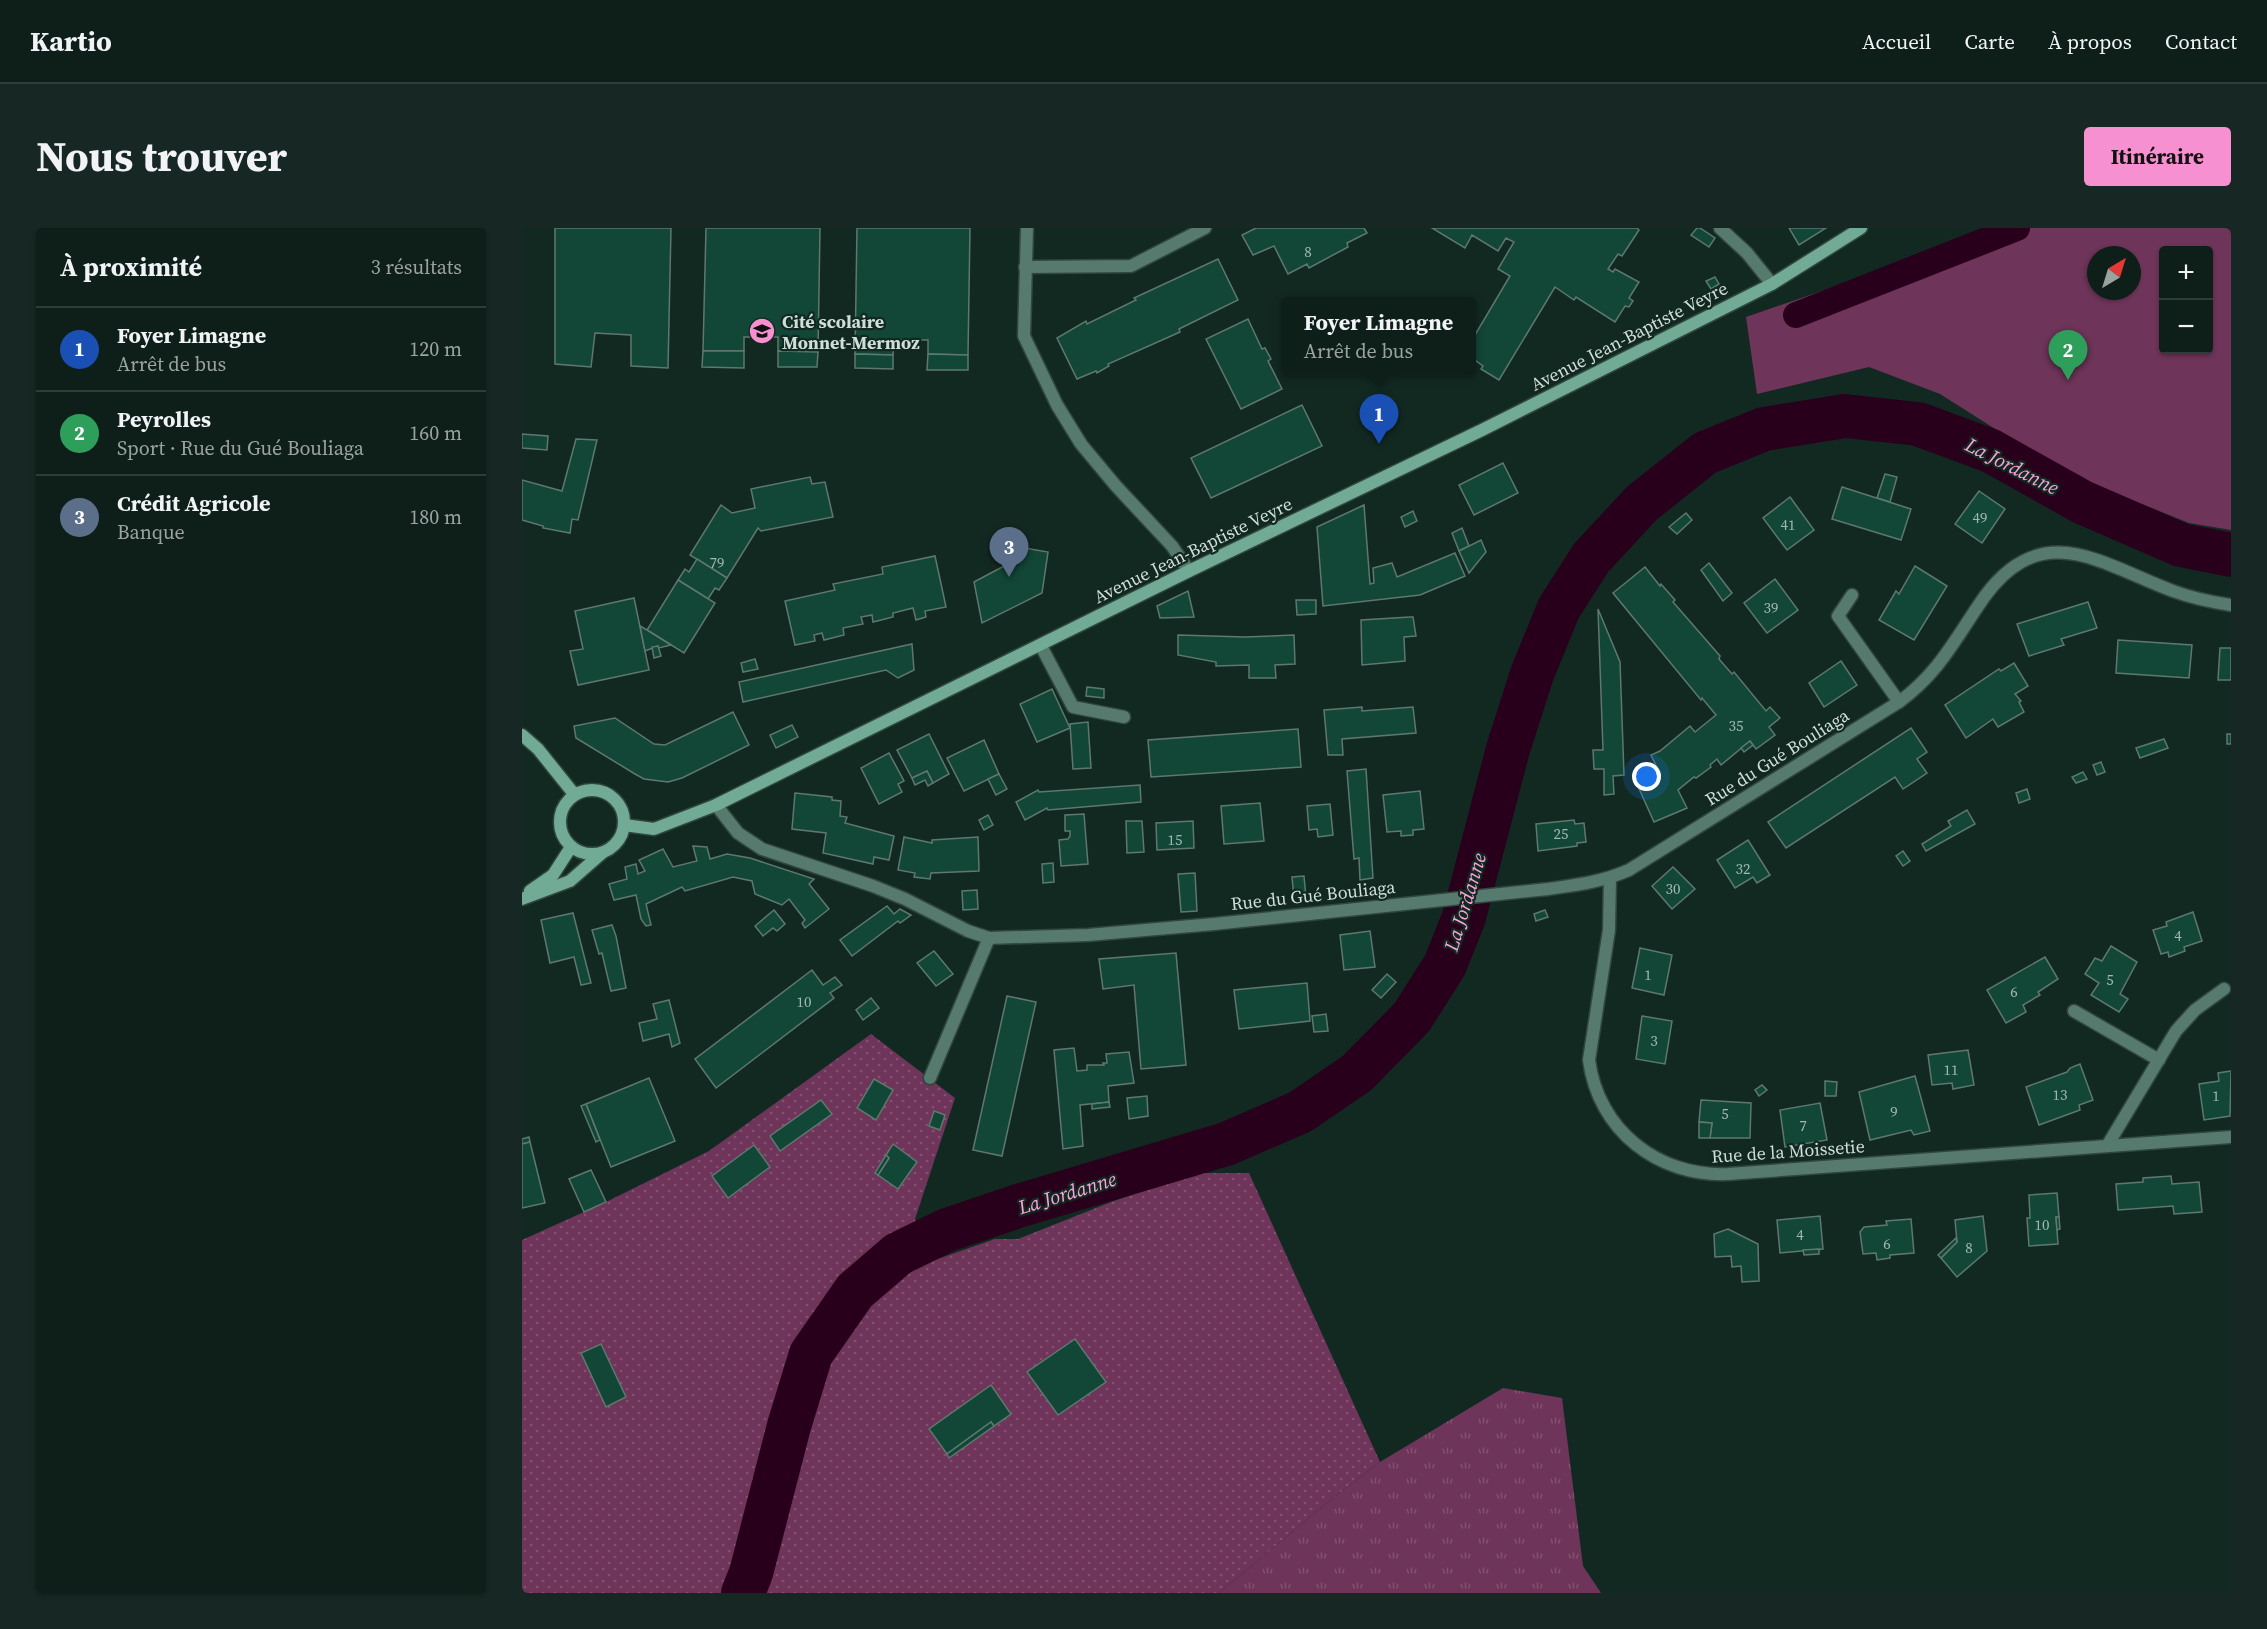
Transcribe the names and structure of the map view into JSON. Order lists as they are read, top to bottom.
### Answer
{
  "streets": {
    "main road": ["Avenue Jean-Baptiste Veyre"],
    "street": ["Rue du Gué Bouliaga", "Rue de la Moissetie"]
  },
  "crossings": [
    ["Avenue Jean-Baptiste Veyre", "Rue du Gué Bouliaga"],
    ["Rue du Gué Bouliaga", "Rue de la Moissetie"]
  ],
  "water": ["La Jordanne"],
  "places": {
    "school or university": ["Cité scolaire Monnet-Mermoz"]
  },
  "house_numbers": [
    "8",
    "49",
    "41",
    "79",
    "39",
    "35",
    "25",
    "15",
    "32",
    "30",
    "4",
    "1",
    "5",
    "6",
    "10",
    "3",
    "11",
    "13",
    "1",
    "9",
    "5",
    "7",
    "10",
    "4",
    "6",
    "8"
  ],
  "north": "top right",
  "page": {
    "header": "Kartio",
    "nav": [
      "Accueil",
      "Carte",
      "À propos",
      "Contact"
    ],
    "title": "Nous trouver",
    "buttons": "Itinéraire",
    "heading": ["À proximité", "3 résultats"],
    "map_buttons": ["+", "−"],
    "popup": ["Foyer Limagne", "Arrêt de bus"],
    "list": [
      {
        "mark": "1",
        "name": "Foyer Limagne",
        "note": "Arrêt de bus",
        "value": "120 m"
      },
      {
        "mark": "2",
        "name": "Peyrolles",
        "note": "Sport · Rue du Gué Bouliaga",
        "value": "160 m"
      },
      {
        "mark": "3",
        "name": "Crédit Agricole",
        "note": "Banque",
        "value": "180 m"
      }
    ],
    "pins": ["2", "1", "3"]
  }
}
